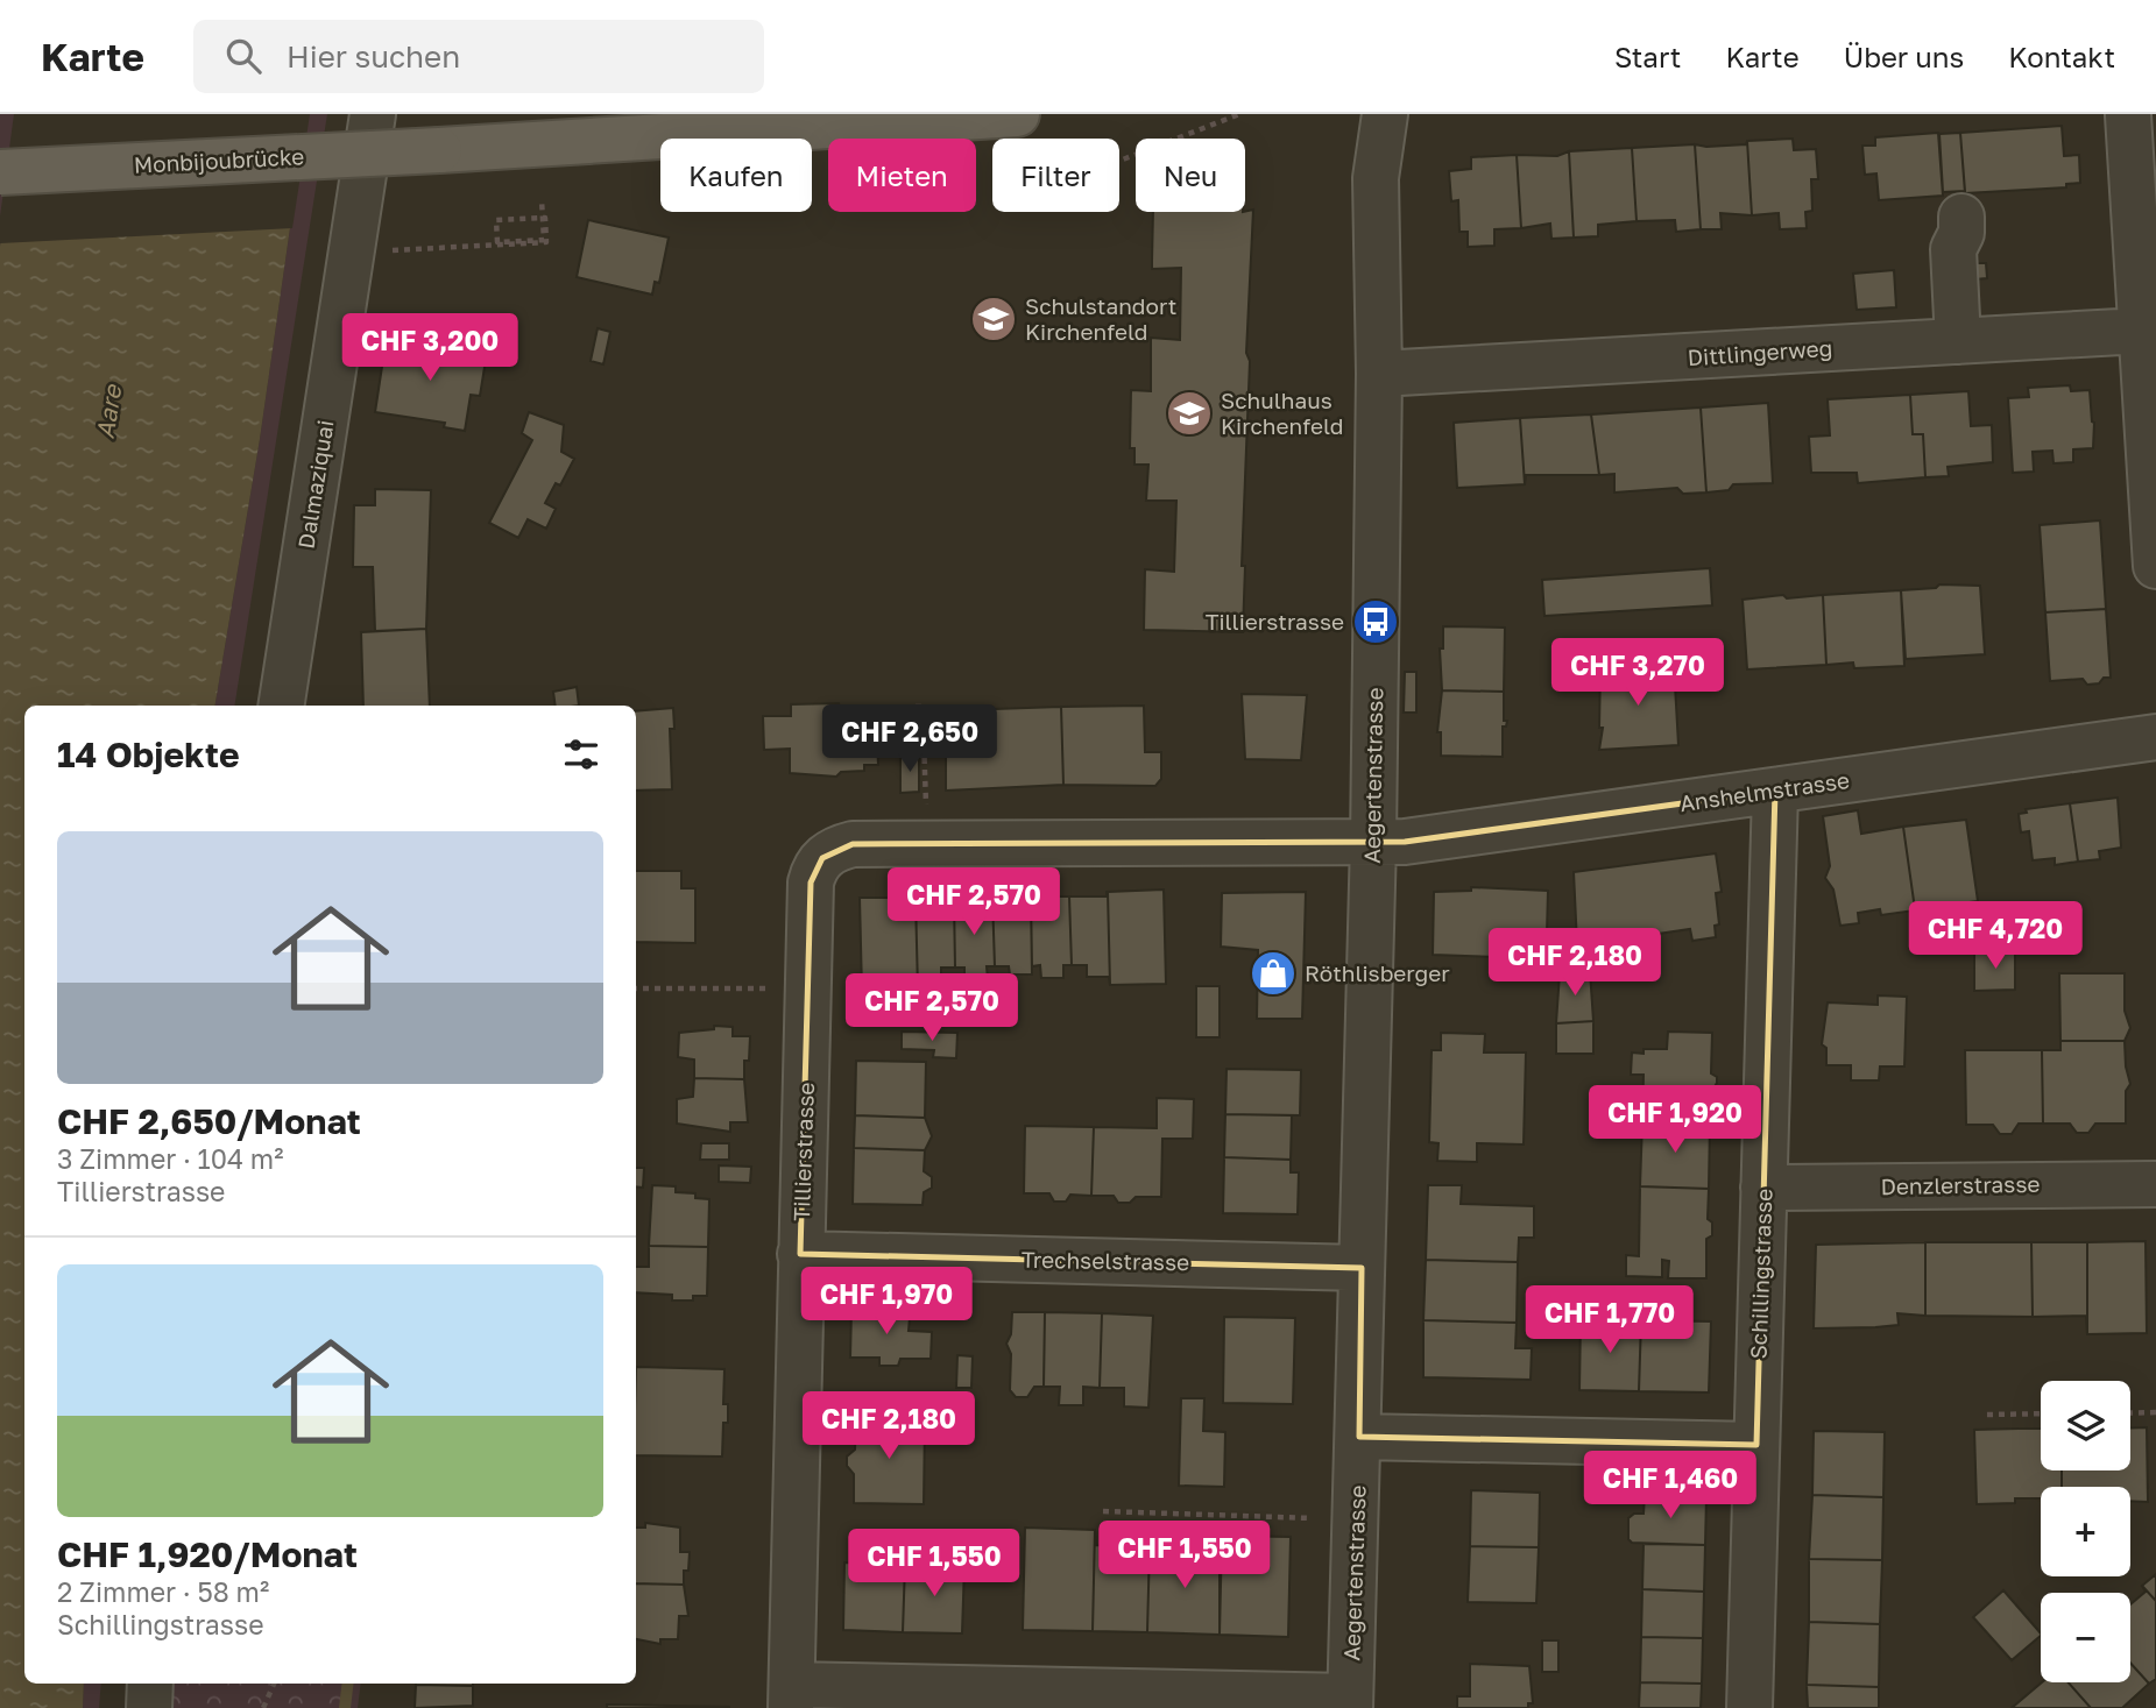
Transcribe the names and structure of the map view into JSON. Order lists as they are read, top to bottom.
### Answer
{
  "streets": {
    "main road": ["Monbijoubrücke"],
    "street": [
      "Dittlingerweg",
      "Dalmaziquai",
      "Aegertenstrasse",
      "Anshelmstrasse",
      "Tillierstrasse",
      "Denzlerstrasse",
      "Trechselstrasse",
      "Schillingstrasse"
    ]
  },
  "crossings": [
    ["Dittlingerweg", "Aegertenstrasse"],
    ["Aegertenstrasse", "Anshelmstrasse"],
    ["Aegertenstrasse", "Tillierstrasse"],
    ["Aegertenstrasse", "Trechselstrasse"],
    ["Anshelmstrasse", "Tillierstrasse"],
    ["Anshelmstrasse", "Schillingstrasse"],
    ["Tillierstrasse", "Trechselstrasse"],
    ["Denzlerstrasse", "Schillingstrasse"]
  ],
  "water": ["Aare"],
  "places": {
    "school or university": ["Schulstandort Kirchenfeld", "Schulhaus Kirchenfeld"],
    "bus stop": ["Tillierstrasse"],
    "shop": ["Röthlisberger"]
  },
  "page": {
    "header": "Karte",
    "search": "Hier suchen",
    "nav": [
      "Start",
      "Karte",
      "Über uns",
      "Kontakt"
    ],
    "chip": [
      "Kaufen",
      "Mieten",
      "Filter",
      "Neu"
    ],
    "price": [
      "CHF 3,200",
      "CHF 3,270",
      "CHF 2,650",
      "CHF 2,570",
      "CHF 4,720",
      "CHF 2,180",
      "CHF 2,570",
      "CHF 1,920",
      "CHF 1,970",
      "CHF 1,770",
      "CHF 2,180",
      "CHF 1,460",
      "CHF 1,550",
      "CHF 1,550"
    ],
    "heading": "14 Objekte",
    "list": [
      {
        "name": "CHF 2,650/Monat",
        "note": "3 Zimmer · 104 m² · Tillierstrasse"
      },
      {
        "name": "CHF 1,920/Monat",
        "note": "2 Zimmer · 58 m² · Schillingstrasse"
      }
    ],
    "map_buttons": ["+", "−"]
  }
}
